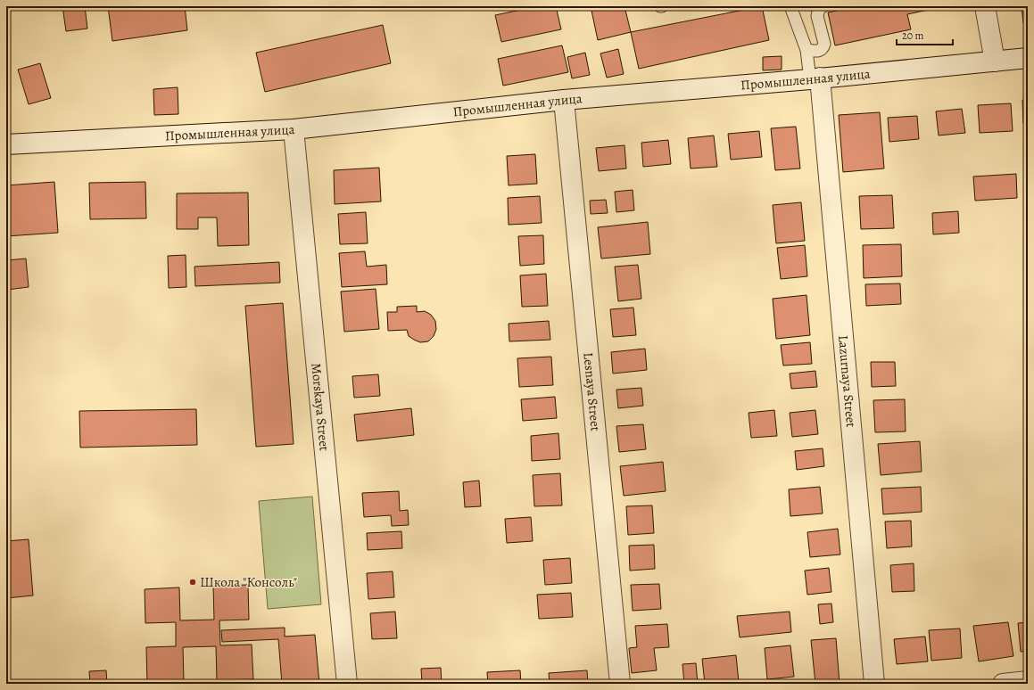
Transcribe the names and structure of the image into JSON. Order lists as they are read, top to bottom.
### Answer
{
  "streets": {
    "street": [
      "Промышленная улица",
      "Lazurnaya Street",
      "Lesnaya Street",
      "Morskaya Street"
    ]
  },
  "crossings": [
    ["Промышленная улица", "Lazurnaya Street"],
    ["Промышленная улица", "Lesnaya Street"],
    ["Промышленная улица", "Morskaya Street"]
  ],
  "places": ["Школа \"Консоль\""],
  "scale_bar": "20 m"
}
